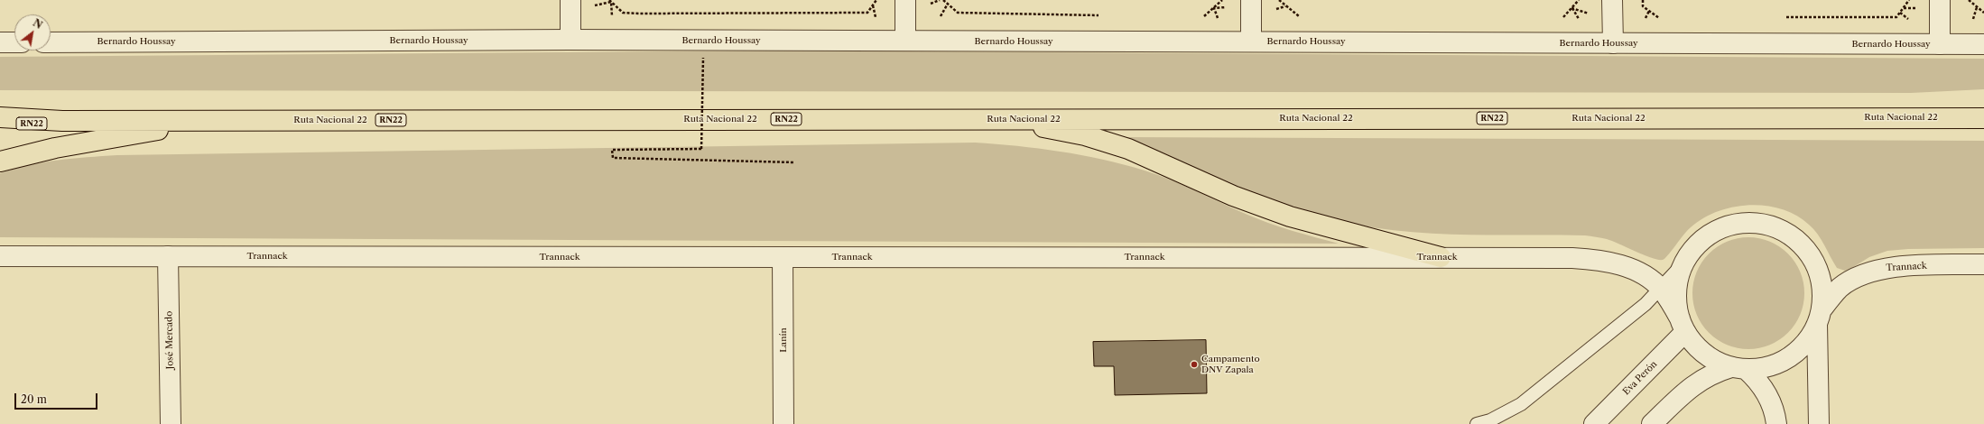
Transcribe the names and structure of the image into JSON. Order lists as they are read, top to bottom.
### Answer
{
  "streets": {
    "main road": ["Ruta Nacional 22", "RN22"],
    "street": [
      "Bernardo Houssay",
      "Trannack",
      "José Mercado",
      "Lanín",
      "Eva Perón"
    ]
  },
  "crossings": [
    ["Trannack", "José Mercado"],
    ["Trannack", "Lanín"],
    ["Trannack", "Eva Perón"]
  ],
  "places": ["Campamento DNV Zapala"],
  "scale_bar": "20 m",
  "north": "top right"
}
